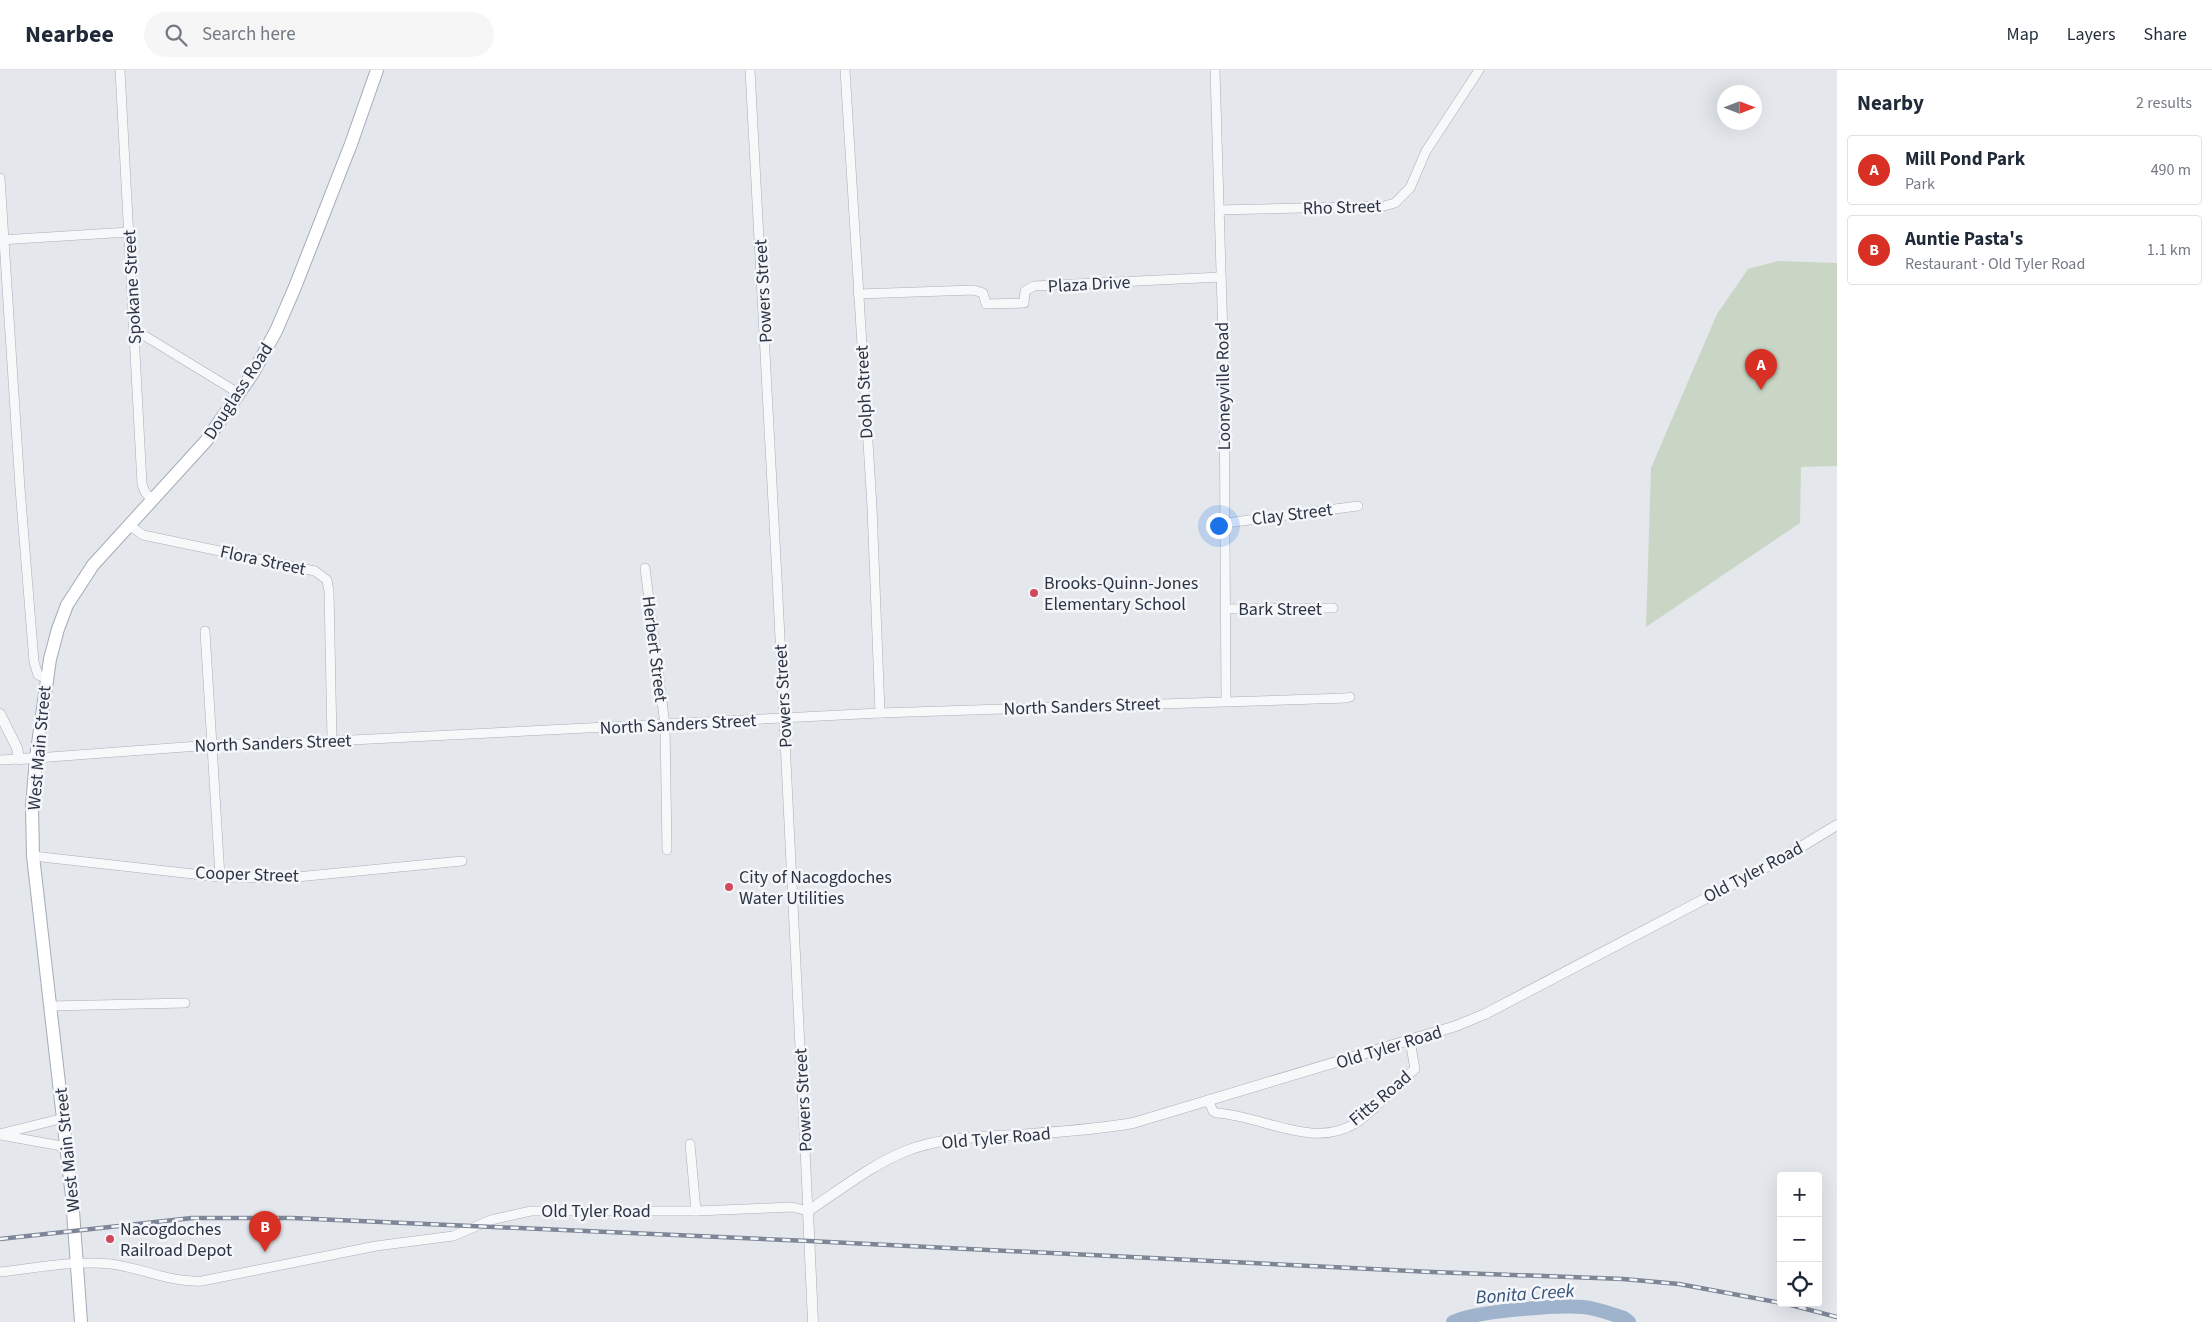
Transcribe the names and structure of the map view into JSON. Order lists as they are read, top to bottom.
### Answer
{
  "streets": {
    "main road": ["Douglass Road", "West Main Street"],
    "street": [
      "Rho Street",
      "Plaza Drive",
      "Spokane Street",
      "Powers Street",
      "Looneyville Road",
      "Dolph Street",
      "Clay Street",
      "Flora Street",
      "Bark Street",
      "Herbert Street",
      "North Sanders Street",
      "Old Tyler Road",
      "Cooper Street",
      "Fitts Road"
    ]
  },
  "crossings": [
    ["Rho Street", "Looneyville Road"],
    ["Plaza Drive", "Looneyville Road"],
    ["Plaza Drive", "Dolph Street"],
    ["Spokane Street", "Douglass Road"],
    ["Powers Street", "North Sanders Street"],
    ["Powers Street", "Old Tyler Road"],
    ["Looneyville Road", "Clay Street"],
    ["Looneyville Road", "Bark Street"],
    ["Looneyville Road", "North Sanders Street"],
    ["Douglass Road", "Flora Street"],
    ["Douglass Road", "West Main Street"],
    ["Dolph Street", "North Sanders Street"],
    ["Flora Street", "North Sanders Street"],
    ["Herbert Street", "North Sanders Street"],
    ["North Sanders Street", "West Main Street"],
    ["West Main Street", "Old Tyler Road"],
    ["West Main Street", "Cooper Street"],
    ["Old Tyler Road", "Fitts Road"]
  ],
  "water": ["Bonita Creek"],
  "places": ["Brooks-Quinn-Jones Elementary School", "City of Nacogdoches Water Utilities", "Nacogdoches Railroad Depot"],
  "north": "right",
  "page": {
    "header": "Nearbee",
    "search": "Search here",
    "nav": ["Map", "Layers", "Share"],
    "heading": ["Nearby", "2 results"],
    "list": [
      {
        "mark": "A",
        "name": "Mill Pond Park",
        "note": "Park",
        "value": "490 m"
      },
      {
        "mark": "B",
        "name": "Auntie Pasta's",
        "note": "Restaurant · Old Tyler Road",
        "value": "1.1 km"
      }
    ],
    "pins": ["A", "B"],
    "map_buttons": ["+", "−"]
  }
}
